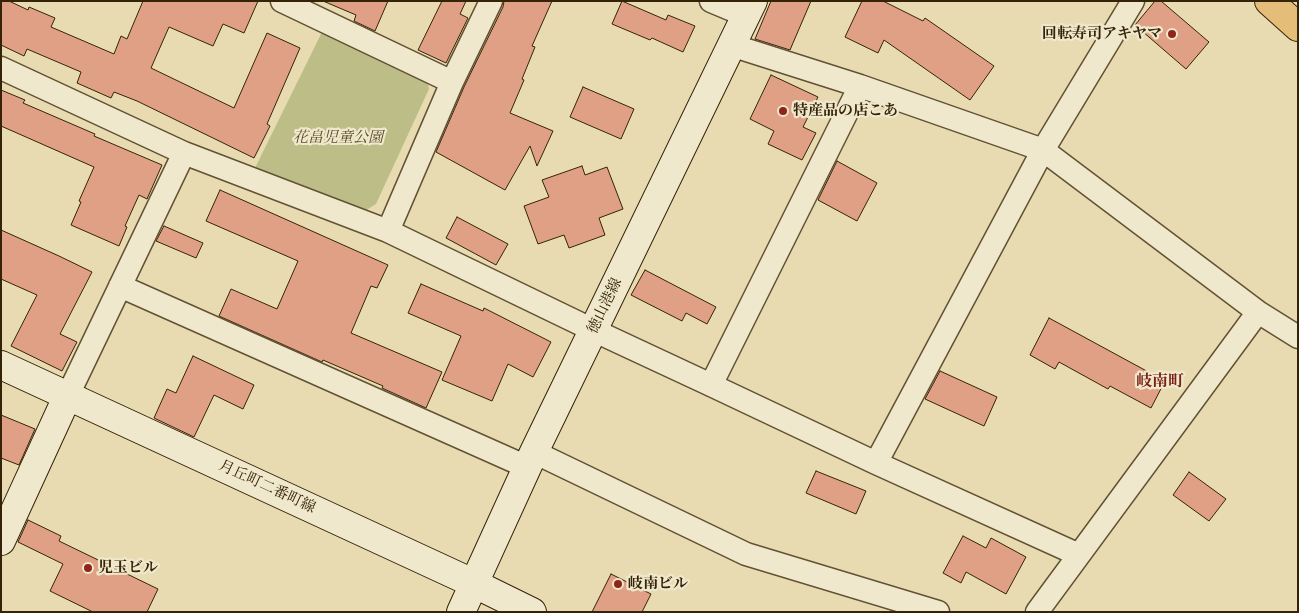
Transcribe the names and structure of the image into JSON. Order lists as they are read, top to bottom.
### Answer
{
  "streets": {
    "street": ["徳山港線", "月丘町二番町線"]
  },
  "crossings": [
    ["徳山港線", "月丘町二番町線"]
  ],
  "districts": ["岐南町"],
  "parks": ["花畠児童公園"],
  "places": [
    "回転寿司アキヤマ",
    "特産品の店こあ",
    "児玉ビル",
    "岐南ビル"
  ]
}
